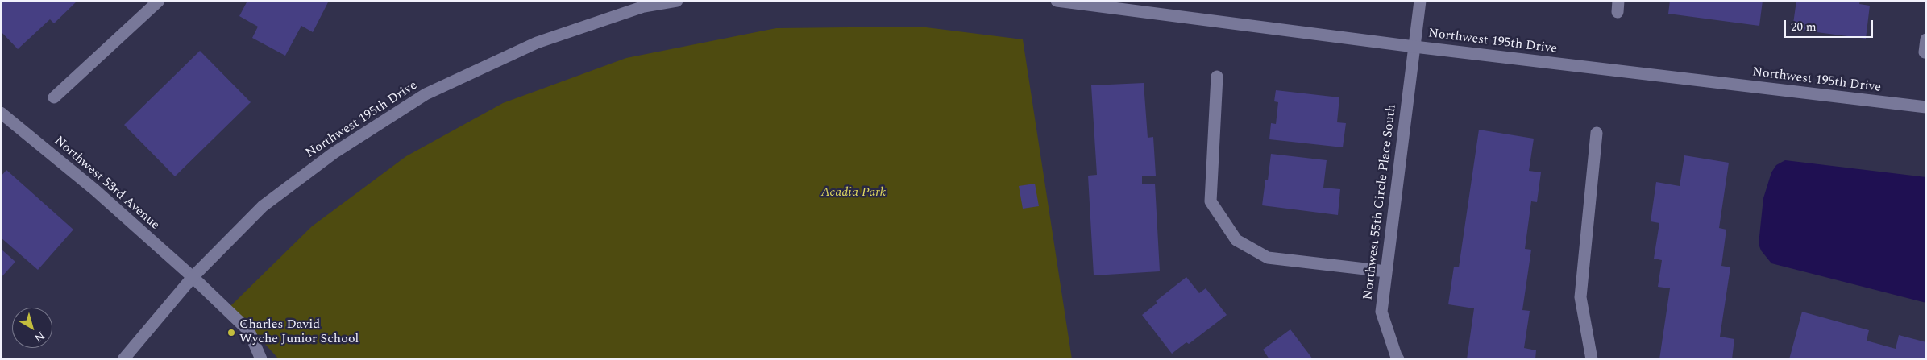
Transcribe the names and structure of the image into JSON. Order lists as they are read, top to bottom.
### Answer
{
  "streets": {
    "street": ["Northwest 195th Drive", "Northwest 53rd Avenue", "Northwest 55th Circle Place South"]
  },
  "crossings": [
    ["Northwest 195th Drive", "Northwest 53rd Avenue"],
    ["Northwest 195th Drive", "Northwest 55th Circle Place South"]
  ],
  "parks": ["Acadia Park"],
  "places": ["Charles David Wyche Junior School"],
  "scale_bar": "20 m",
  "north": "bottom right"
}
